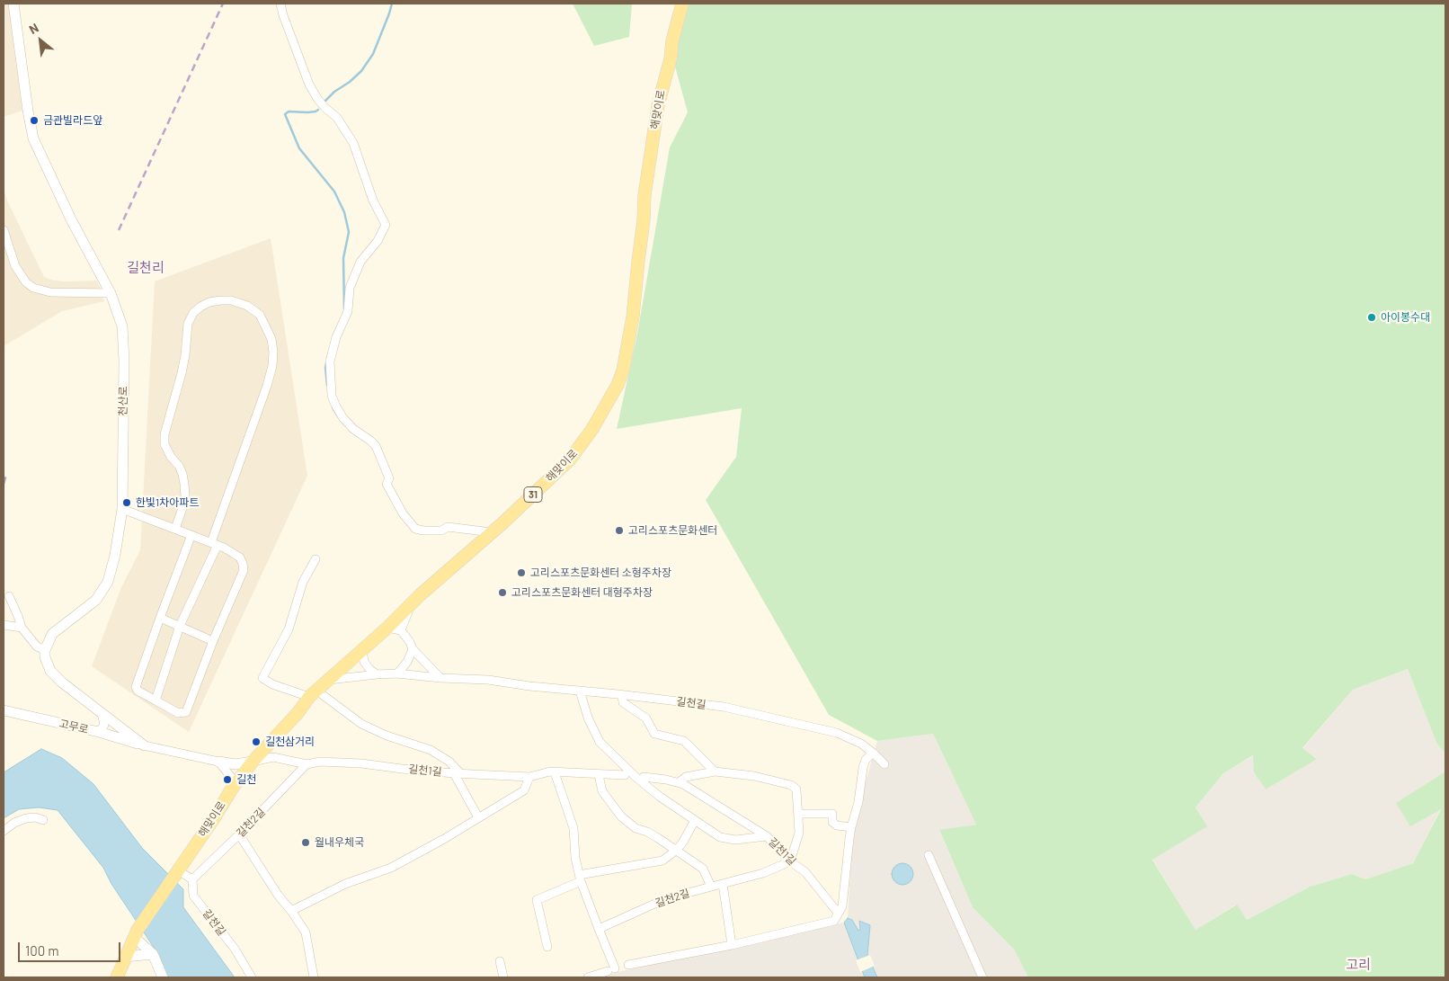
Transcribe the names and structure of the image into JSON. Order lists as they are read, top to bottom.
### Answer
{
  "streets": {
    "main road": ["해맞이로", "31"],
    "street": [
      "천산로",
      "길천길",
      "고무로",
      "길천1길",
      "길천2길"
    ]
  },
  "crossings": [
    ["해맞이로", "31"],
    ["해맞이로", "길천길"],
    ["해맞이로", "길천1길"],
    ["길천길", "길천2길"],
    ["길천1길", "길천2길"]
  ],
  "districts": ["길천리", "고리"],
  "places": [
    "금관빌라드앞",
    "아이봉수대",
    "한빛1차아파트",
    "고리스포츠문화센터",
    "고리스포츠문화센터 소형주차장",
    "고리스포츠문화센터 대형주차장",
    "길천삼거리",
    "길천",
    "월내우체국"
  ],
  "scale_bar": "100 m",
  "north": "top left"
}
